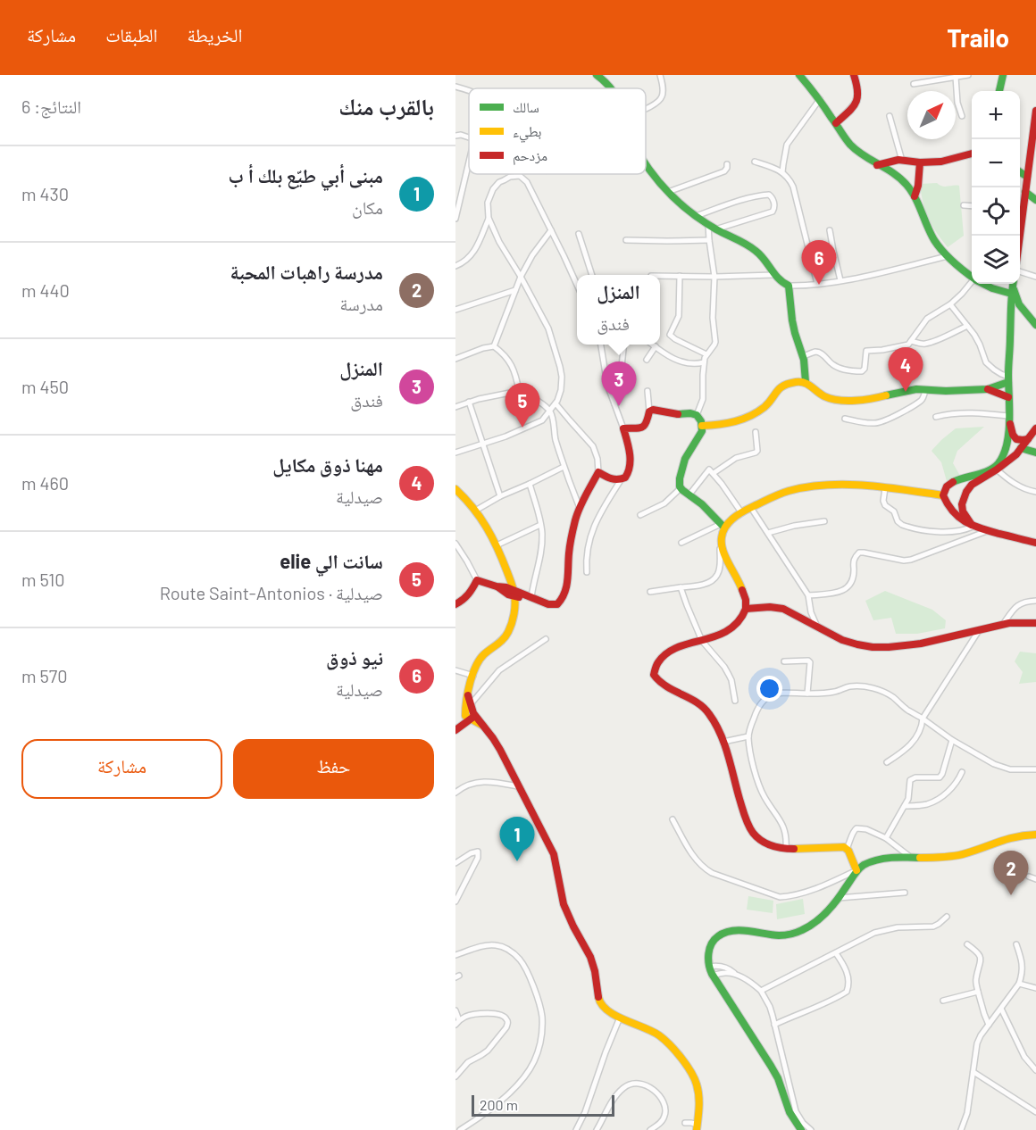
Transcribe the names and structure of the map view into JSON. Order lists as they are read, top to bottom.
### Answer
{
  "legend": ["سالك", "بطيء", "مزدحم"],
  "scale_bar": "200 m",
  "north": "top right",
  "page": {
    "header": "Trailo",
    "nav": ["الخريطة", "الطبقات", "مشاركة"],
    "heading": ["بالقرب منك", "النتائج: 6"],
    "map_buttons": ["+", "−"],
    "list": [
      {
        "mark": "1",
        "name": "مبنى أبي طيّع بلك أ ب",
        "note": "مكان",
        "value": "430 m"
      },
      {
        "mark": "2",
        "name": "مدرسة راهبات المحبة",
        "note": "مدرسة",
        "value": "440 m"
      },
      {
        "mark": "3",
        "name": "المنزل",
        "note": "فندق",
        "value": "450 m"
      },
      {
        "mark": "4",
        "name": "مهنا ذوق مكايل",
        "note": "صيدلية",
        "value": "460 m"
      },
      {
        "mark": "5",
        "name": "سانت الي elie",
        "note": "صيدلية · Route Saint-Antonios",
        "value": "510 m"
      },
      {
        "mark": "6",
        "name": "نيو ذوق",
        "note": "صيدلية",
        "value": "570 m"
      }
    ],
    "pins": [
      "6",
      "4",
      "3",
      "5",
      "1",
      "2"
    ],
    "popup": ["المنزل", "فندق"],
    "buttons": ["حفظ", "مشاركة"],
    "scale": "200 m"
  }
}
